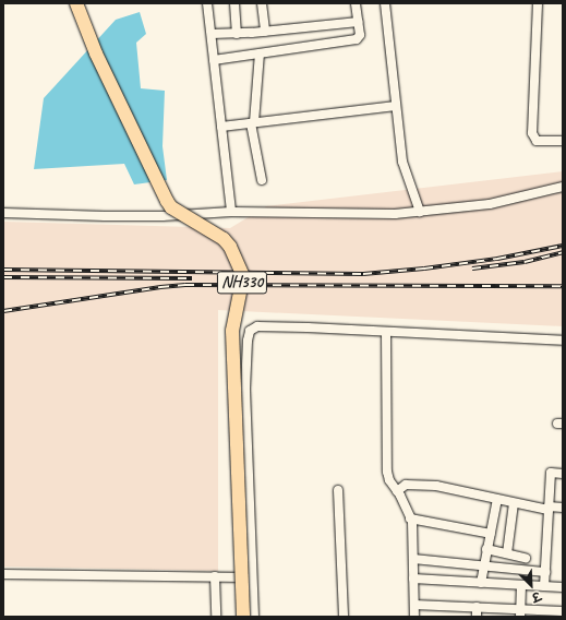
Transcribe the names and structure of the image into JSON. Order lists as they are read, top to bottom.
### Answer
{
  "streets": {
    "highway": ["NH330"]
  },
  "north": "bottom right"
}
